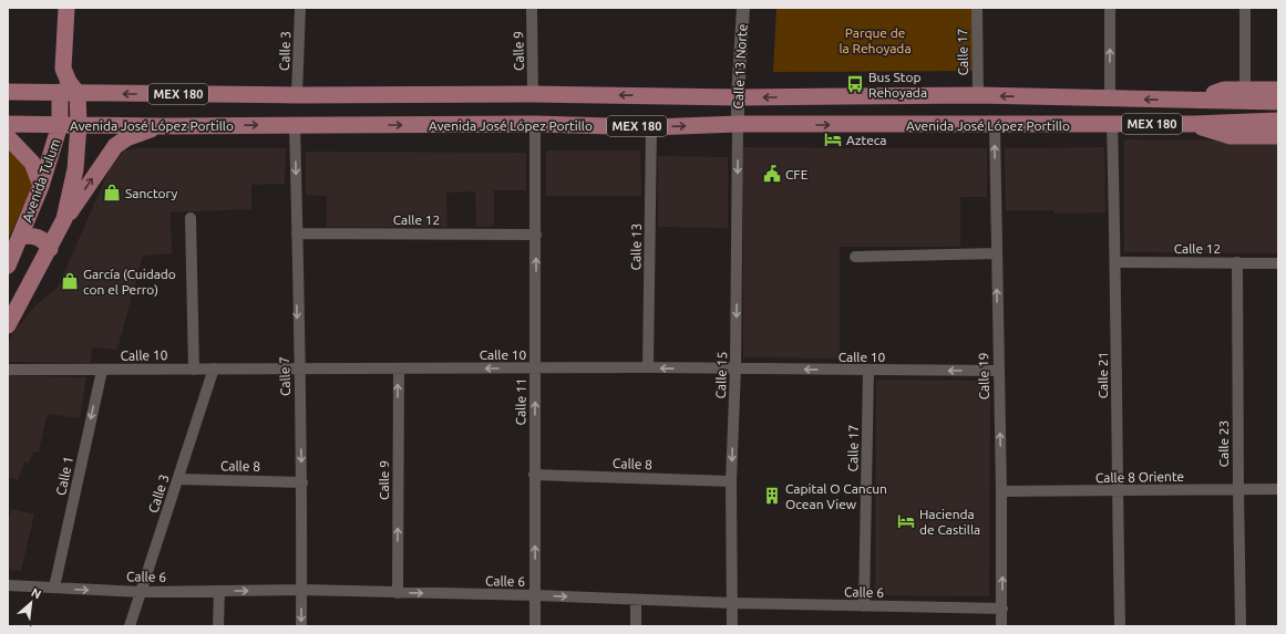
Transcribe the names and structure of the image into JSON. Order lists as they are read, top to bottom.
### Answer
{
  "streets": {
    "main road": ["MEX 180", "Avenida José López Portillo", "Avenida Tulum"],
    "street": [
      "Calle 3",
      "Calle 9",
      "Calle 17",
      "Calle 13 Norte",
      "Calle 12",
      "Calle 13",
      "Calle 10",
      "Calle 15",
      "Calle 21",
      "Calle 7",
      "Calle 19",
      "Calle 11",
      "Calle 23",
      "Calle 8",
      "Calle 1",
      "Calle 8 Oriente",
      "Calle 6"
    ]
  },
  "crossings": [
    ["Calle 3", "Avenida José López Portillo"],
    ["Calle 3", "Calle 10"],
    ["Calle 3", "Calle 8"],
    ["Calle 3", "Calle 6"],
    ["Calle 9", "Avenida José López Portillo"],
    ["Calle 9", "Calle 10"],
    ["Calle 9", "Calle 6"],
    ["Calle 17", "Avenida José López Portillo"],
    ["Calle 17", "Calle 10"],
    ["Calle 17", "Calle 6"],
    ["Calle 13 Norte", "Avenida José López Portillo"],
    ["Calle 13 Norte", "Calle 15"],
    ["Avenida José López Portillo", "Avenida Tulum"],
    ["Avenida José López Portillo", "Calle 13"],
    ["Avenida José López Portillo", "Calle 15"],
    ["Avenida José López Portillo", "Calle 21"],
    ["Avenida José López Portillo", "Calle 7"],
    ["Avenida José López Portillo", "Calle 19"],
    ["Avenida José López Portillo", "Calle 11"],
    ["Calle 12", "Calle 21"],
    ["Calle 12", "Calle 7"],
    ["Calle 12", "Calle 11"],
    ["Calle 12", "Calle 23"],
    ["Calle 13", "Calle 10"],
    ["Calle 10", "Calle 15"],
    ["Calle 10", "Calle 7"],
    ["Calle 10", "Calle 19"],
    ["Calle 10", "Calle 11"],
    ["Calle 10", "Calle 1"],
    ["Calle 15", "Calle 8"],
    ["Calle 15", "Calle 6"],
    ["Calle 21", "Calle 8 Oriente"],
    ["Calle 7", "Calle 8"],
    ["Calle 7", "Calle 6"],
    ["Calle 19", "Calle 8 Oriente"],
    ["Calle 19", "Calle 6"],
    ["Calle 11", "Calle 8"],
    ["Calle 11", "Calle 6"],
    ["Calle 23", "Calle 8 Oriente"],
    ["Calle 1", "Calle 6"]
  ],
  "one_way": [
    "Calle 9",
    "Calle 10",
    "Calle 15",
    "Calle 7",
    "Calle 19",
    "Calle 11",
    "Calle 1",
    "Calle 6"
  ],
  "parks": ["Parque de la Rehoyada"],
  "places": {
    "bus stop": ["Bus Stop Rehoyada"],
    "hotel": ["Azteca", "Hacienda de Castilla"],
    "public building": ["CFE"],
    "shop": ["Sanctory", "García (Cuidado con el Perro)"],
    "building": ["Capital O Cancun Ocean View"]
  },
  "north": "top right"
}
